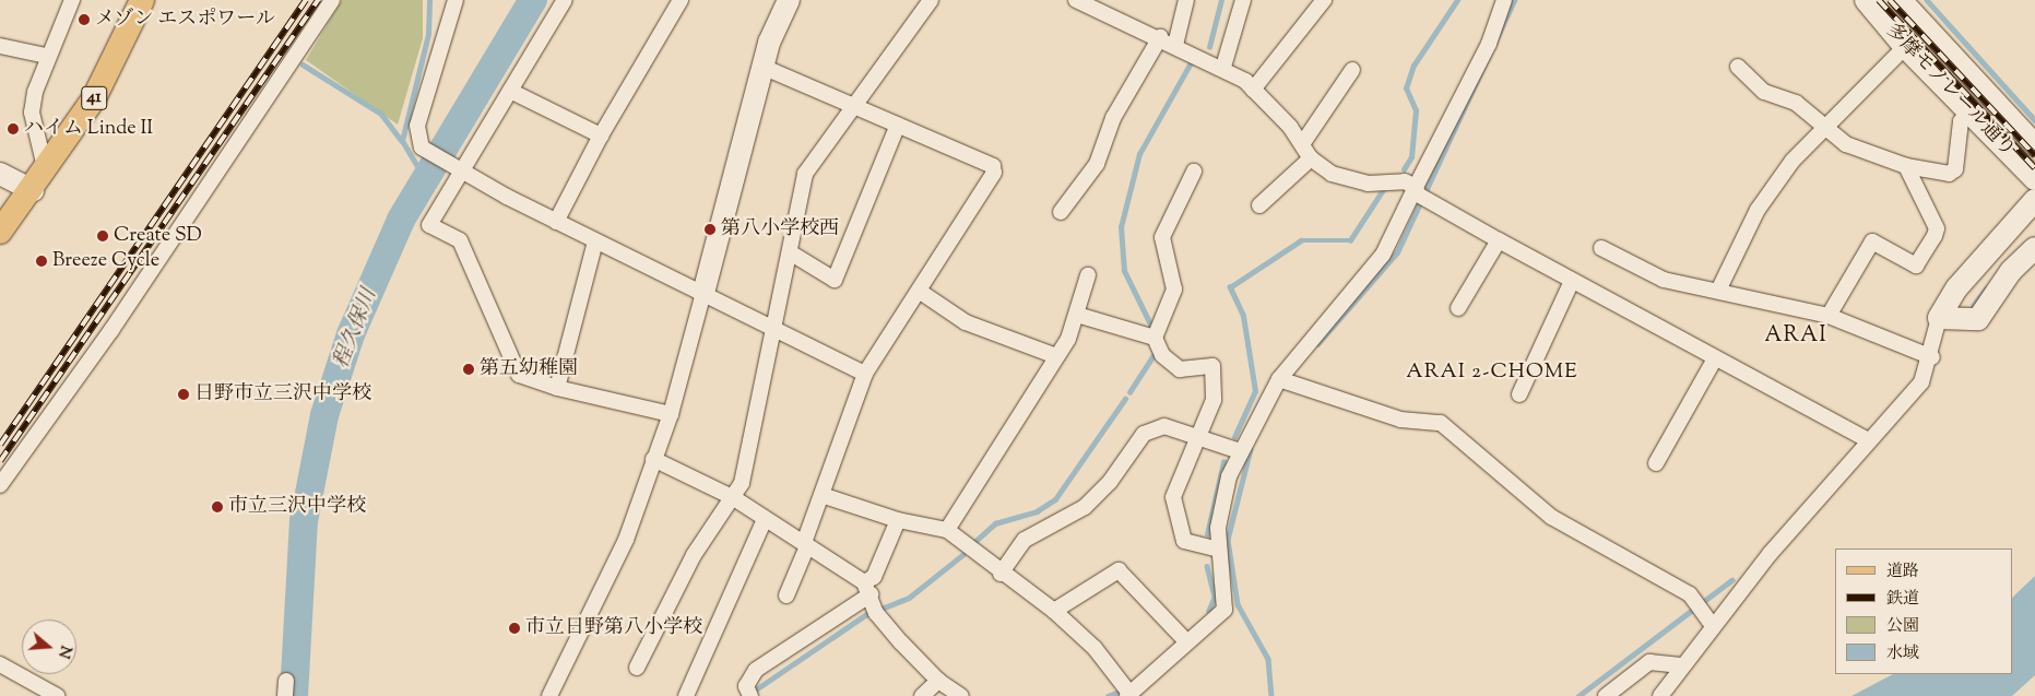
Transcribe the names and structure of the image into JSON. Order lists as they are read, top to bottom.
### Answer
{
  "streets": {
    "main road": ["41"],
    "street": ["多摩モノレール通り"]
  },
  "districts": ["ARAI", "ARAI 2-CHOME"],
  "water": ["程久保川"],
  "places": [
    "メゾン エスポワール",
    "ハイム Linde II",
    "第八小学校西",
    "Create SD",
    "Breeze Cycle",
    "第五幼稚園",
    "日野市立三沢中学校",
    "市立三沢中学校",
    "市立日野第八小学校"
  ],
  "legend": [
    "道路",
    "鉄道",
    "公園",
    "水域"
  ],
  "north": "right"
}
